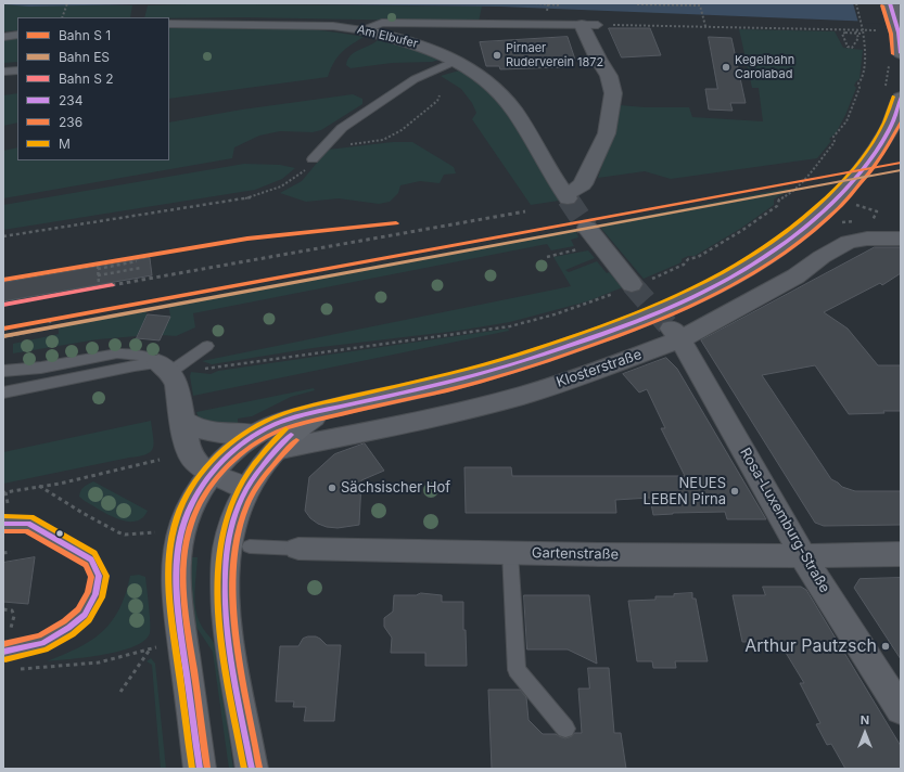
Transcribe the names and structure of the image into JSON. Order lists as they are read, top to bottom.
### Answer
{
  "streets": {
    "street": [
      "Am Elbufer",
      "Klosterstraße",
      "Rosa-Luxemburg-Straße",
      "Gartenstraße"
    ]
  },
  "crossings": [
    ["Klosterstraße", "Rosa-Luxemburg-Straße"],
    ["Rosa-Luxemburg-Straße", "Gartenstraße"]
  ],
  "places": [
    "Pirnaer Ruderverein 1872",
    "Kegelbahn Carolabad",
    "Sächsischer Hof",
    "NEUES LEBEN Pirna",
    "Arthur Pautzsch"
  ],
  "lines": [
    "transit line 234",
    "transit line 236",
    "transit line M",
    "rail line ES"
  ],
  "legend": [
    "Bahn S 1",
    "Bahn ES",
    "Bahn S 2",
    "234",
    "236",
    "M"
  ],
  "north": "top"
}
